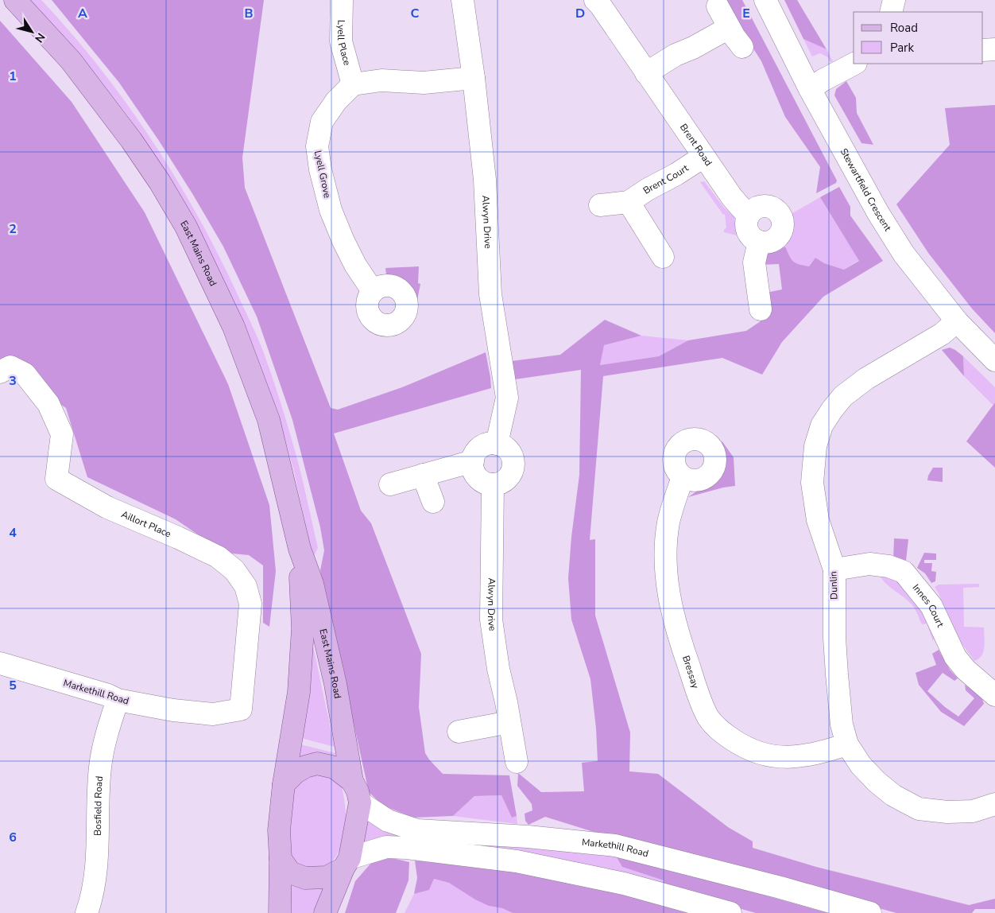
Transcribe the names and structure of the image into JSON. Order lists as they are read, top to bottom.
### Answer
{
  "streets": {
    "main road": ["East Mains Road"],
    "street": [
      "Lyell Place",
      "Brent Road",
      "Lyell Grove",
      "Brent Court",
      "Stewartfield Crescent",
      "Alwyn Drive",
      "Aillort Place",
      "Dunlin",
      "Innes Court",
      "Bressay",
      "Markethill Road",
      "Bosfield Road"
    ]
  },
  "crossings": [
    ["Lyell Place", "Lyell Grove"],
    ["Brent Road", "Brent Court"],
    ["Stewartfield Crescent", "Dunlin"],
    ["East Mains Road", "Markethill Road"],
    ["Aillort Place", "Markethill Road"],
    ["Dunlin", "Innes Court"],
    ["Dunlin", "Bressay"],
    ["Markethill Road", "Bosfield Road"]
  ],
  "legend": ["Road", "Park"],
  "north": "bottom right",
  "grid": {
    "columns": [
      "A",
      "B",
      "C",
      "D",
      "E"
    ],
    "rows": [
      "1",
      "2",
      "3",
      "4",
      "5",
      "6"
    ]
  }
}
